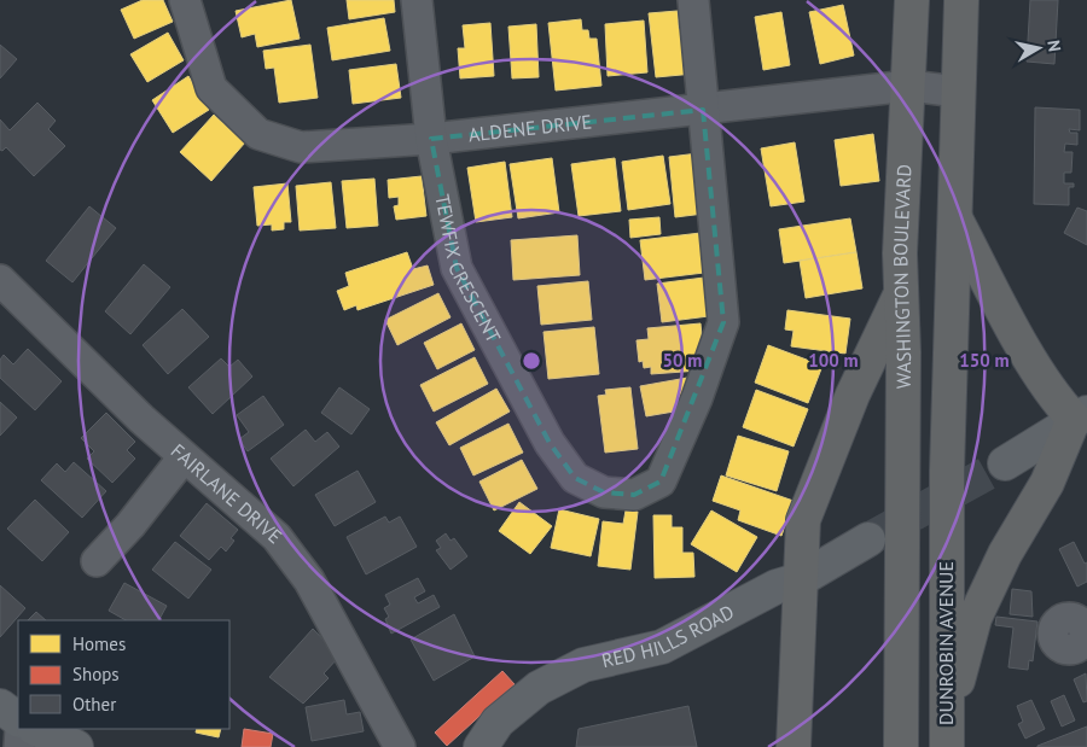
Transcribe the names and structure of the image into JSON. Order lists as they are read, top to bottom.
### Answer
{
  "streets": {
    "highway": ["WASHINGTON BOULEVARD", "DUNROBIN AVENUE"],
    "main road": ["RED HILLS ROAD"],
    "street": ["ALDENE DRIVE", "TEWFIX CRESCENT", "FAIRLANE DRIVE"]
  },
  "crossings": [
    ["ALDENE DRIVE", "TEWFIX CRESCENT"],
    ["ALDENE DRIVE", "WASHINGTON BOULEVARD"]
  ],
  "legend": ["Homes", "Shops", "Other"],
  "north": "right",
  "rings": ["50 m", "100 m", "150 m"]
}
